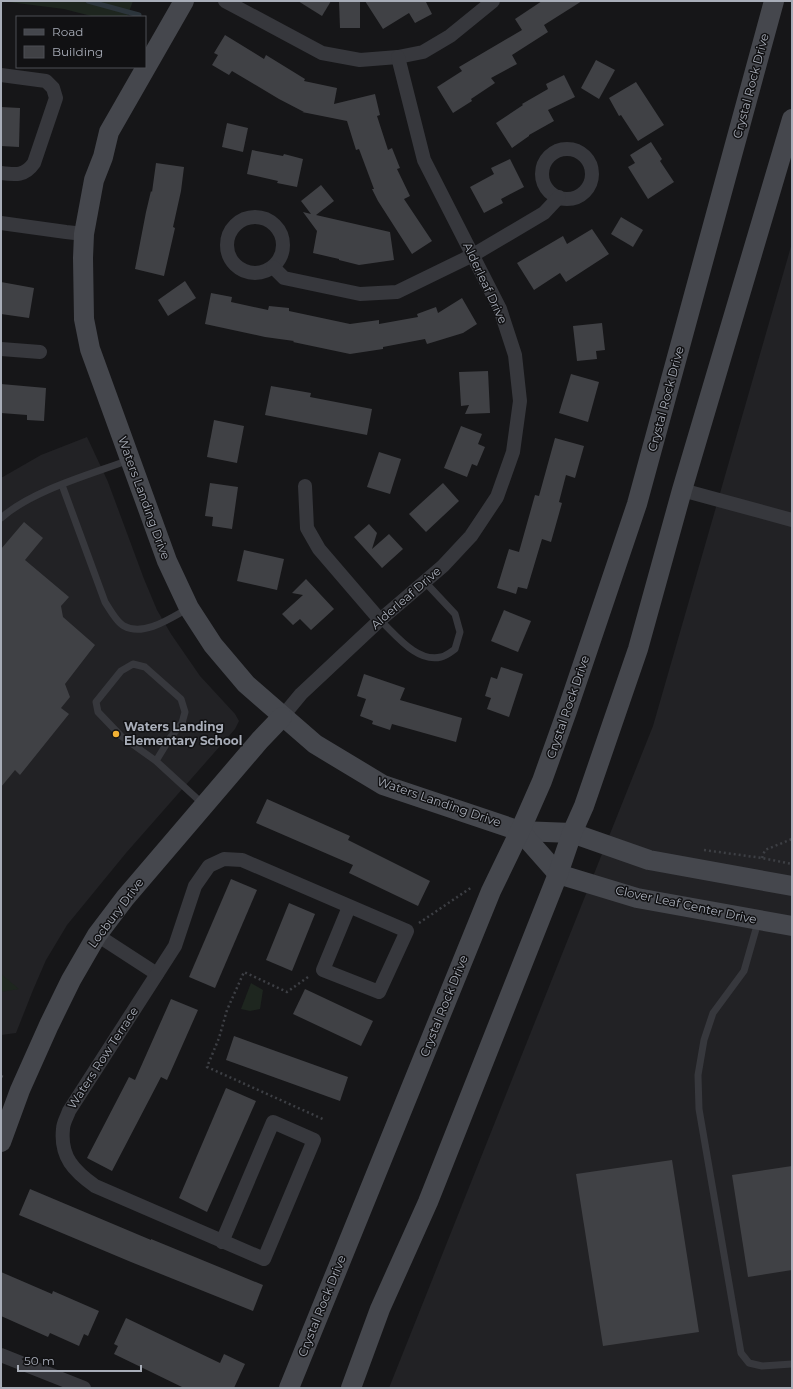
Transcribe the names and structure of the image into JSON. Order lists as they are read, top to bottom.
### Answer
{
  "streets": {
    "main road": [
      "Crystal Rock Drive",
      "Waters Landing Drive",
      "Clover Leaf Center Drive",
      "Locbury Drive"
    ],
    "street": ["Alderleaf Drive", "Waters Row Terrace"]
  },
  "crossings": [
    ["Crystal Rock Drive", "Waters Landing Drive"],
    ["Alderleaf Drive", "Waters Landing Drive"],
    ["Alderleaf Drive", "Locbury Drive"],
    ["Waters Landing Drive", "Locbury Drive"]
  ],
  "places": ["Waters Landing Elementary School"],
  "legend": ["Road", "Building"],
  "scale_bar": "50 m"
}
